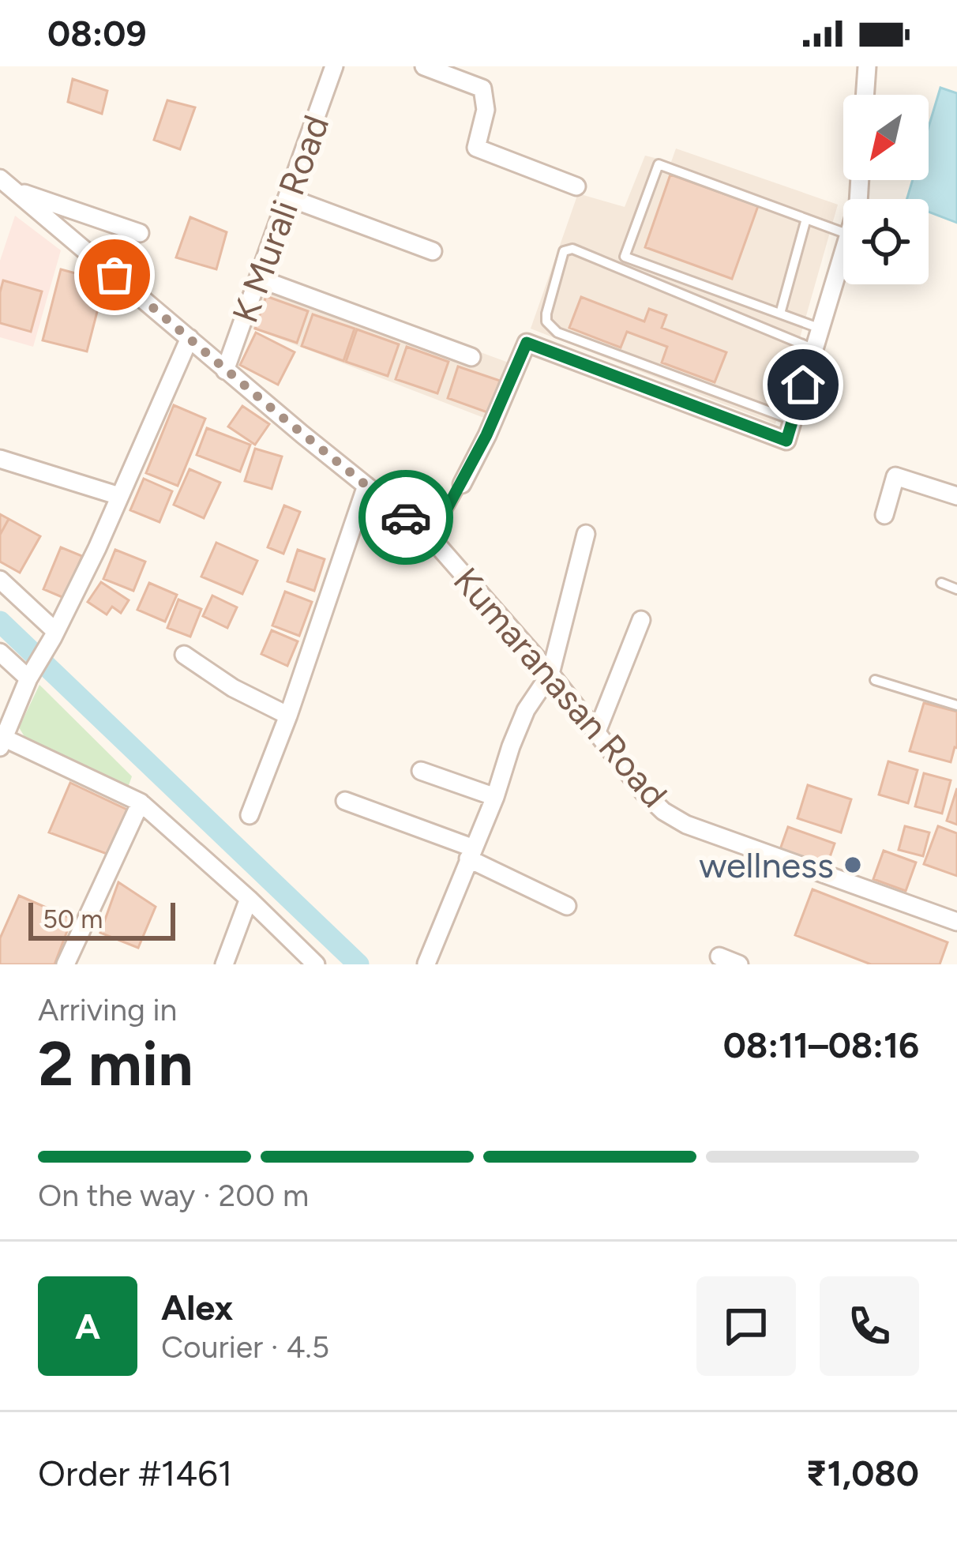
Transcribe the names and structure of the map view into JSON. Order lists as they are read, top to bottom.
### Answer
{
  "streets": {
    "street": ["K Murali Road", "Kumaranasan Road"]
  },
  "crossings": [
    ["K Murali Road", "Kumaranasan Road"]
  ],
  "places": ["wellness"],
  "scale_bar": "50 m",
  "north": "bottom left",
  "page": {
    "status": "08:09",
    "scale": "50 m",
    "heading": ["2 min", "Arriving in", "08:11–08:16"],
    "panel": [
      "Alex",
      "Courier · 4.5",
      "Order #1461",
      "₹1,080"
    ],
    "bar": "On the way · 200 m",
    "round": "A"
  }
}
